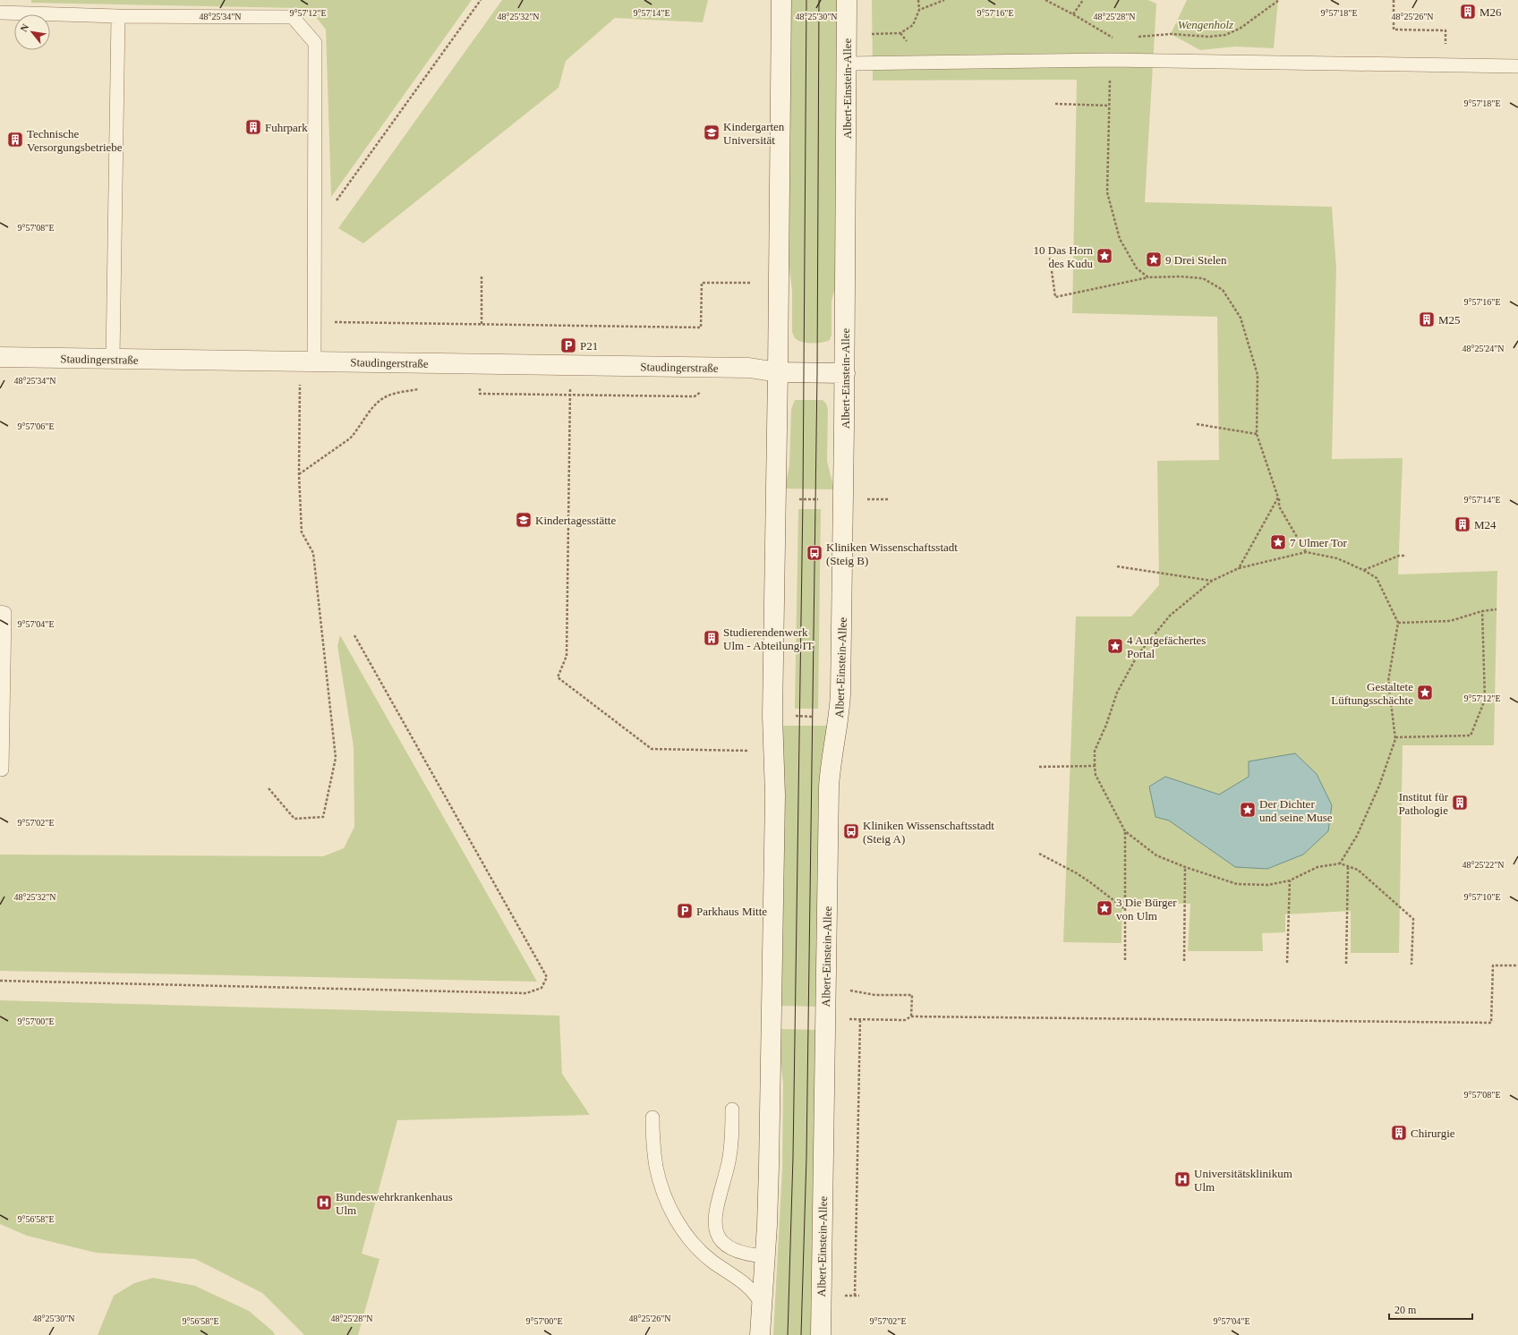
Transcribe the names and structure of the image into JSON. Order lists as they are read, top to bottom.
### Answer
{
  "streets": {
    "street": ["Albert-Einstein-Allee", "Staudingerstraße"]
  },
  "crossings": [
    ["Albert-Einstein-Allee", "Staudingerstraße"]
  ],
  "parks": ["Wengenholz"],
  "places": {
    "building": [
      "M26",
      "Fuhrpark",
      "Technische Versorgungsbetriebe",
      "M25",
      "M24",
      "Studierendenwerk Ulm - Abteilung IT",
      "Institut für Pathologie",
      "Chirurgie"
    ],
    "school or university": ["Kindergarten Universität", "Kindertagesstätte"],
    "place": [
      "10 Das Horn des Kudu",
      "9 Drei Stelen",
      "7 Ulmer Tor",
      "4 Aufgefächertes Portal",
      "Gestaltete Lüftungsschächte",
      "Der Dichter und seine Muse",
      "3 Die Bürger von Ulm"
    ],
    "parking": ["P21", "Parkhaus Mitte"],
    "bus stop": ["Kliniken Wissenschaftsstadt (Steig B)", "Kliniken Wissenschaftsstadt (Steig A)"],
    "hospital": ["Universitätsklinikum Ulm", "Bundeswehrkrankenhaus Ulm"]
  },
  "scale_bar": "20 m",
  "north": "top left",
  "coordinates": [
    "9°57'12\"E",
    "9°57'14\"E",
    "9°57'16\"E",
    "9°57'18\"E",
    "48°25'34\"N",
    "48°25'30\"N",
    "48°25'28\"N",
    "48°25'26\"N",
    "48°25'32\"N",
    "9°57'08\"E",
    "48°25'24\"N",
    "9°57'06\"E",
    "9°57'04\"E",
    "9°57'02\"E",
    "48°25'22\"N",
    "9°57'10\"E",
    "9°57'00\"E",
    "9°56'58\"E"
  ]
}
